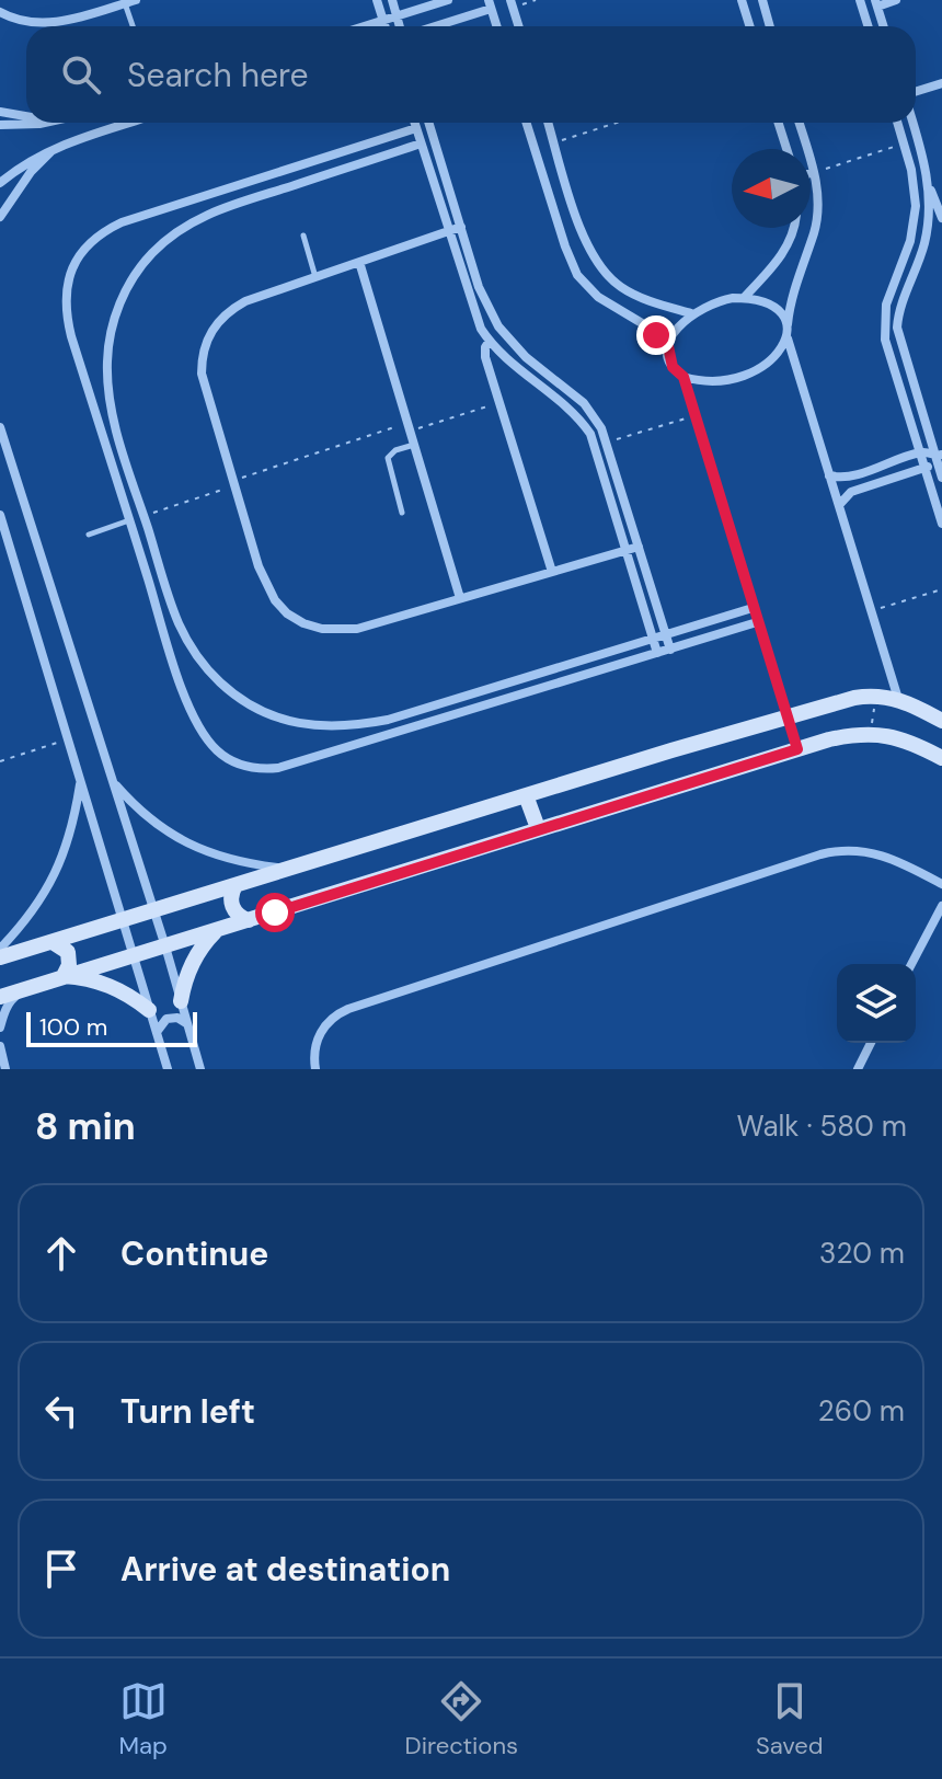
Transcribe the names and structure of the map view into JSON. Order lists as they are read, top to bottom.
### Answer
{
  "scale_bar": "100 m",
  "north": "left",
  "page": {
    "search": "Search here",
    "scale": "100 m",
    "heading": ["8 min", "Walk · 580 m"],
    "list": [
      ["Continue", "320 m"],
      ["Turn left", "260 m"],
      "Arrive at destination"
    ],
    "nav": ["Map", "Directions", "Saved"]
  }
}
